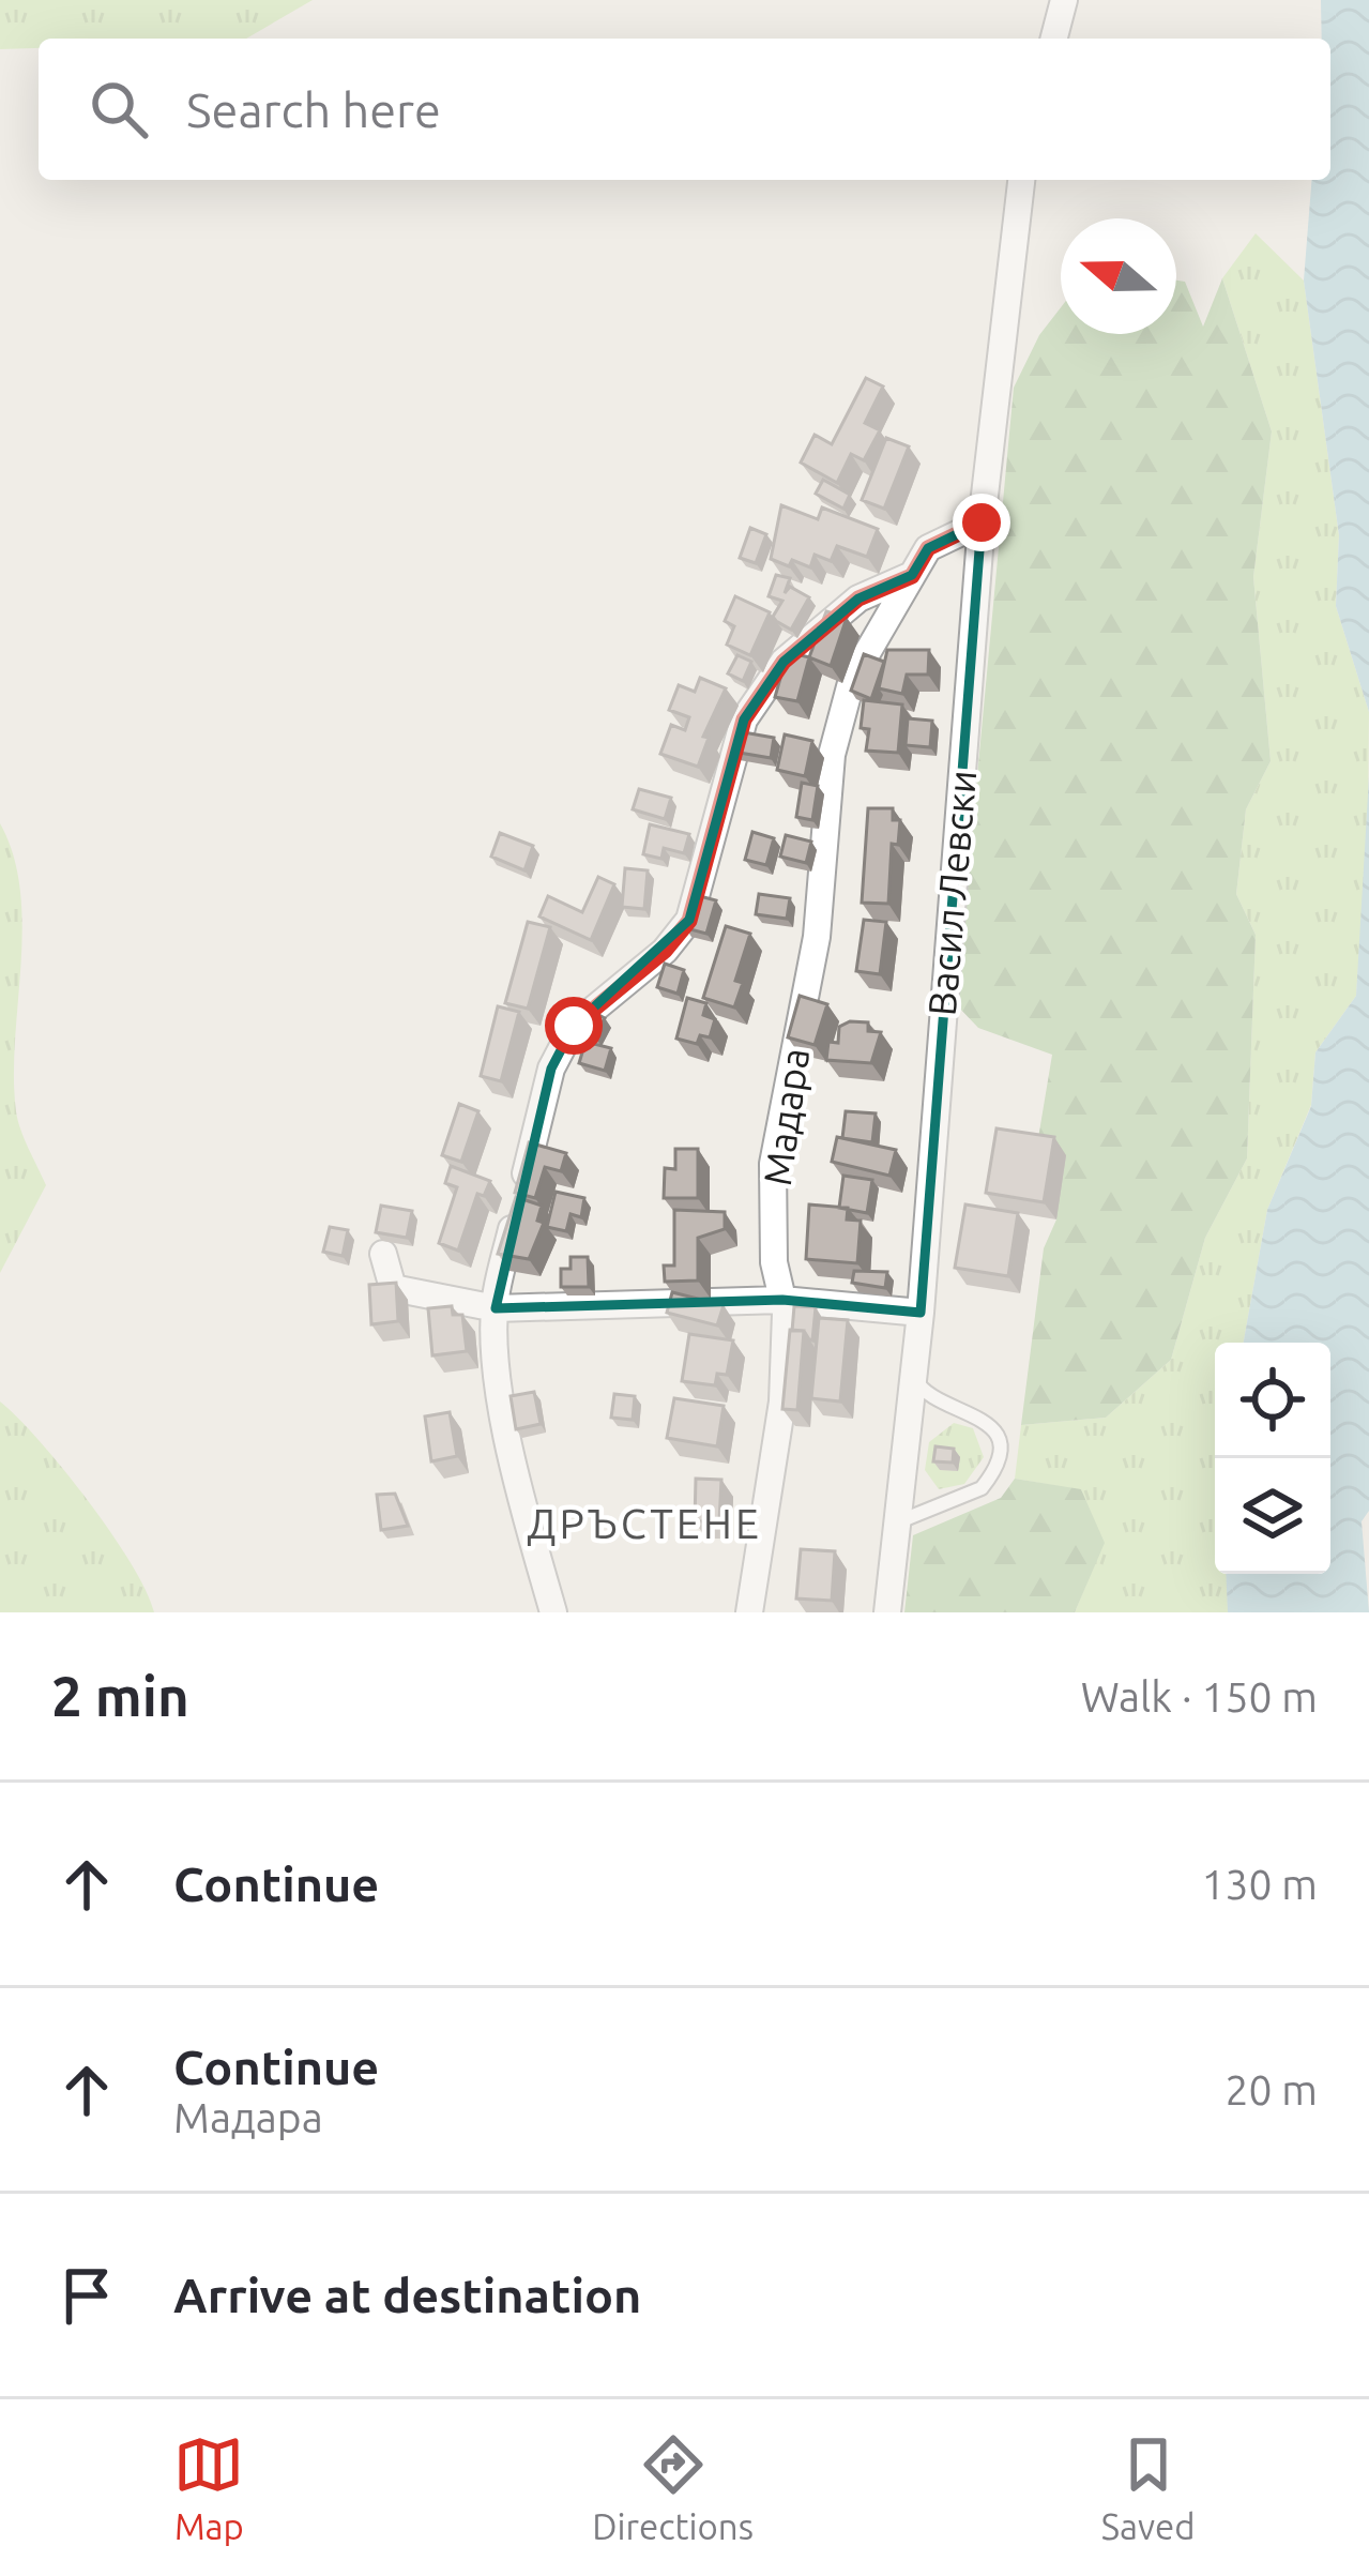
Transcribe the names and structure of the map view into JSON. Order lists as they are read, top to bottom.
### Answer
{
  "streets": {
    "street": ["Васил Левски", "Мадара"]
  },
  "crossings": [
    ["Васил Левски", "Мадара"]
  ],
  "districts": ["ДРЪСТЕНЕ"],
  "north": "left",
  "page": {
    "search": "Search here",
    "heading": ["2 min", "Walk · 150 m"],
    "list": [
      ["Continue", "130 m"],
      ["Continue", "Мадара", "20 m"],
      "Arrive at destination"
    ],
    "nav": ["Map", "Directions", "Saved"]
  }
}
